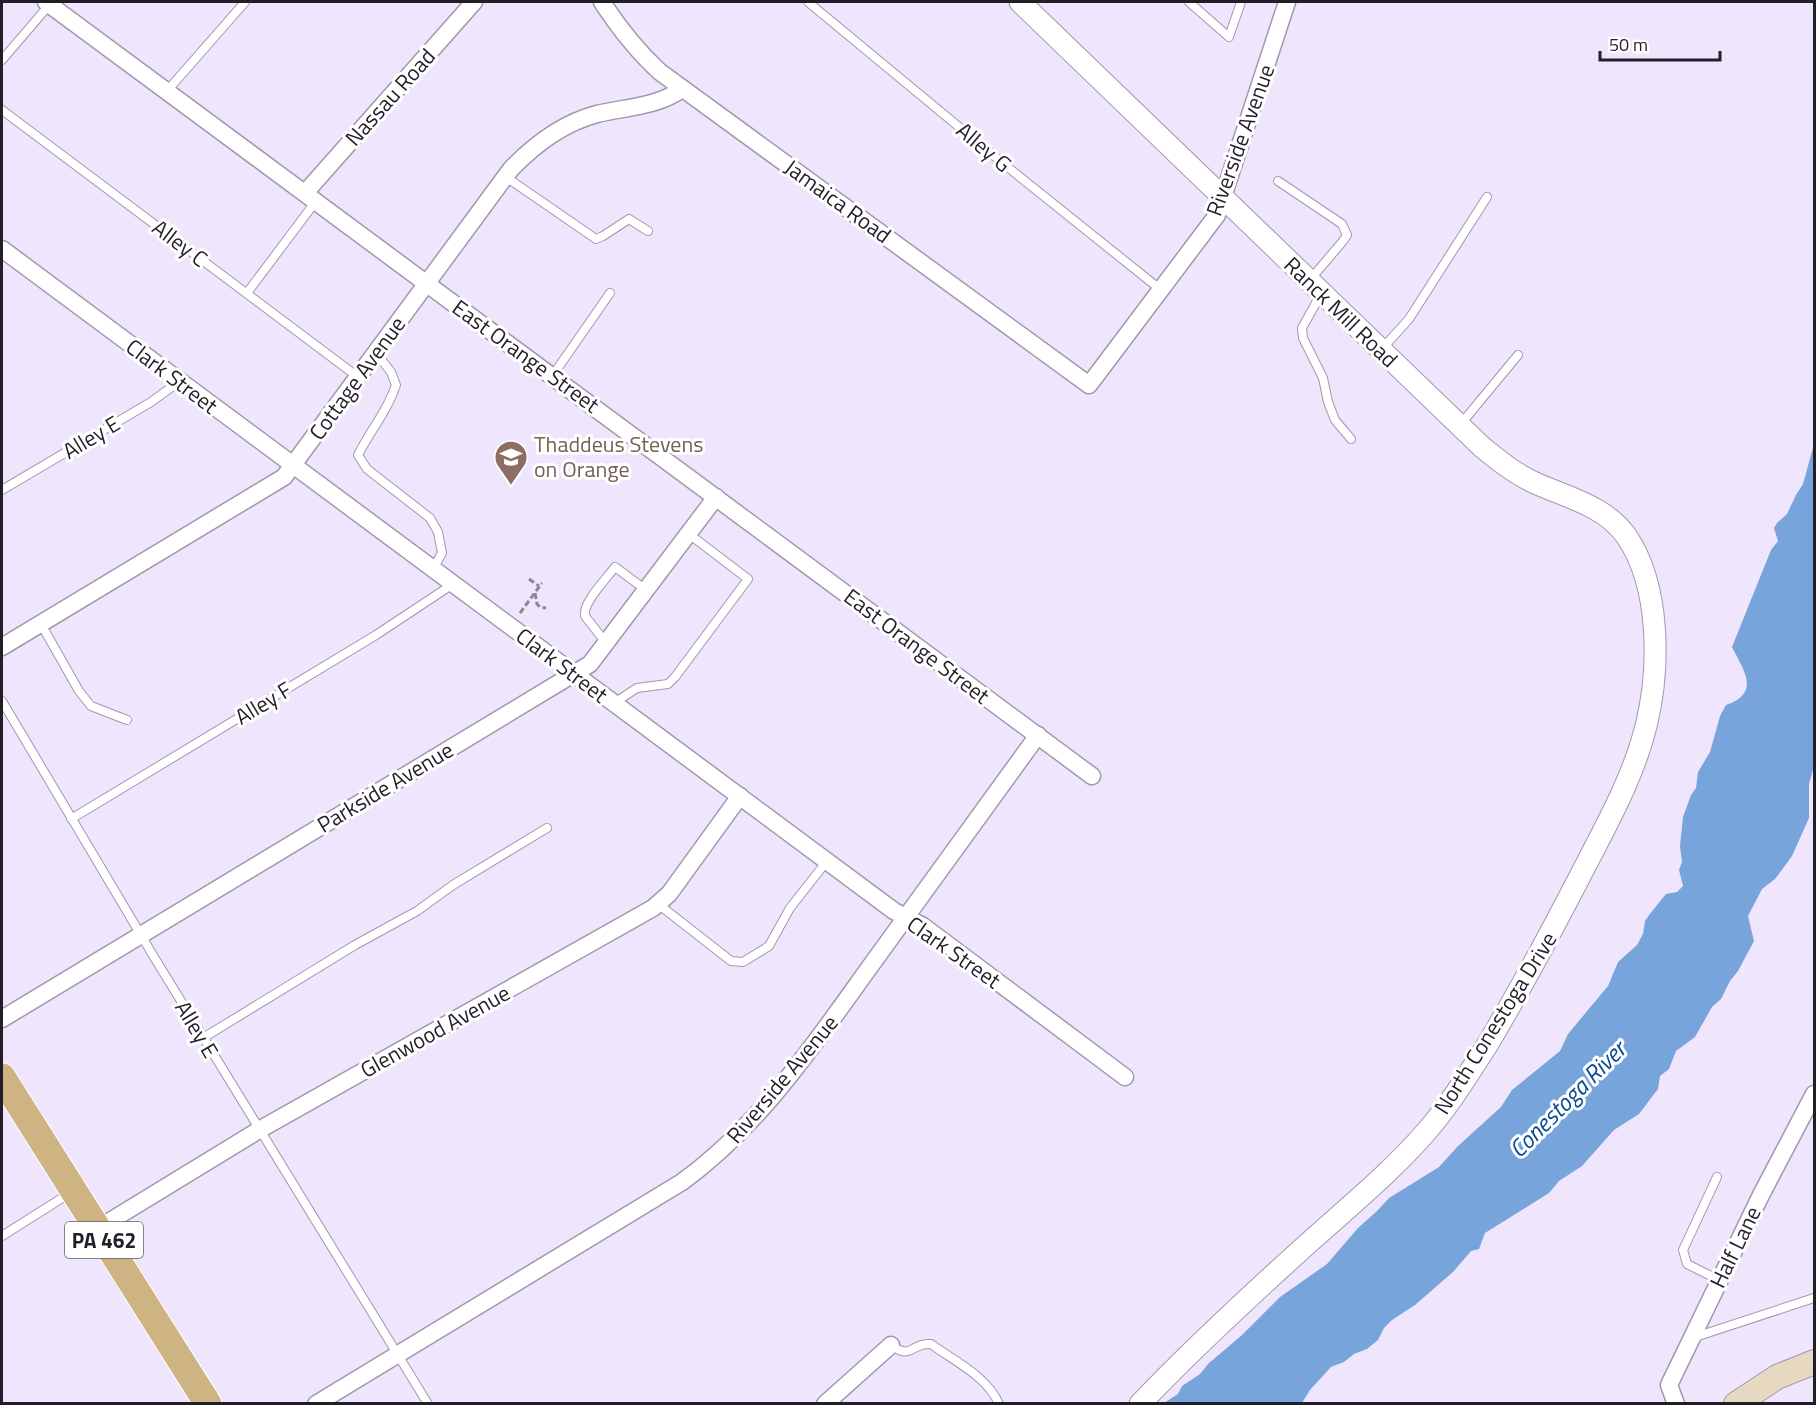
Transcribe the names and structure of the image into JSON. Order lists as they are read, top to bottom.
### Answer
{
  "streets": {
    "main road": ["PA 462"],
    "street": [
      "Nassau Road",
      "Riverside Avenue",
      "Jamaica Road",
      "Ranck Mill Road",
      "East Orange Street",
      "Clark Street",
      "Cottage Avenue",
      "Parkside Avenue",
      "North Conestoga Drive",
      "Glenwood Avenue",
      "Half Lane"
    ],
    "lane": [
      "Alley G",
      "Alley C",
      "Alley E",
      "Alley F"
    ]
  },
  "crossings": [
    ["Nassau Road", "East Orange Street"],
    ["Riverside Avenue", "Alley G"],
    ["Riverside Avenue", "Jamaica Road"],
    ["Riverside Avenue", "Ranck Mill Road"],
    ["Riverside Avenue", "East Orange Street"],
    ["Riverside Avenue", "Clark Street"],
    ["Riverside Avenue", "Alley E"],
    ["Jamaica Road", "Cottage Avenue"],
    ["Alley C", "Cottage Avenue"],
    ["Ranck Mill Road", "North Conestoga Drive"],
    ["East Orange Street", "Cottage Avenue"],
    ["East Orange Street", "Parkside Avenue"],
    ["Clark Street", "Cottage Avenue"],
    ["Clark Street", "Alley E"],
    ["Clark Street", "Alley F"],
    ["Clark Street", "Parkside Avenue"],
    ["Clark Street", "Glenwood Avenue"],
    ["Alley E", "Alley F"],
    ["Alley E", "Parkside Avenue"],
    ["Alley E", "Glenwood Avenue"],
    ["Glenwood Avenue", "PA 462"]
  ],
  "water": ["Conestoga River"],
  "places": {
    "school or university": ["Thaddeus Stevens on Orange"]
  },
  "scale_bar": "50 m"
}
